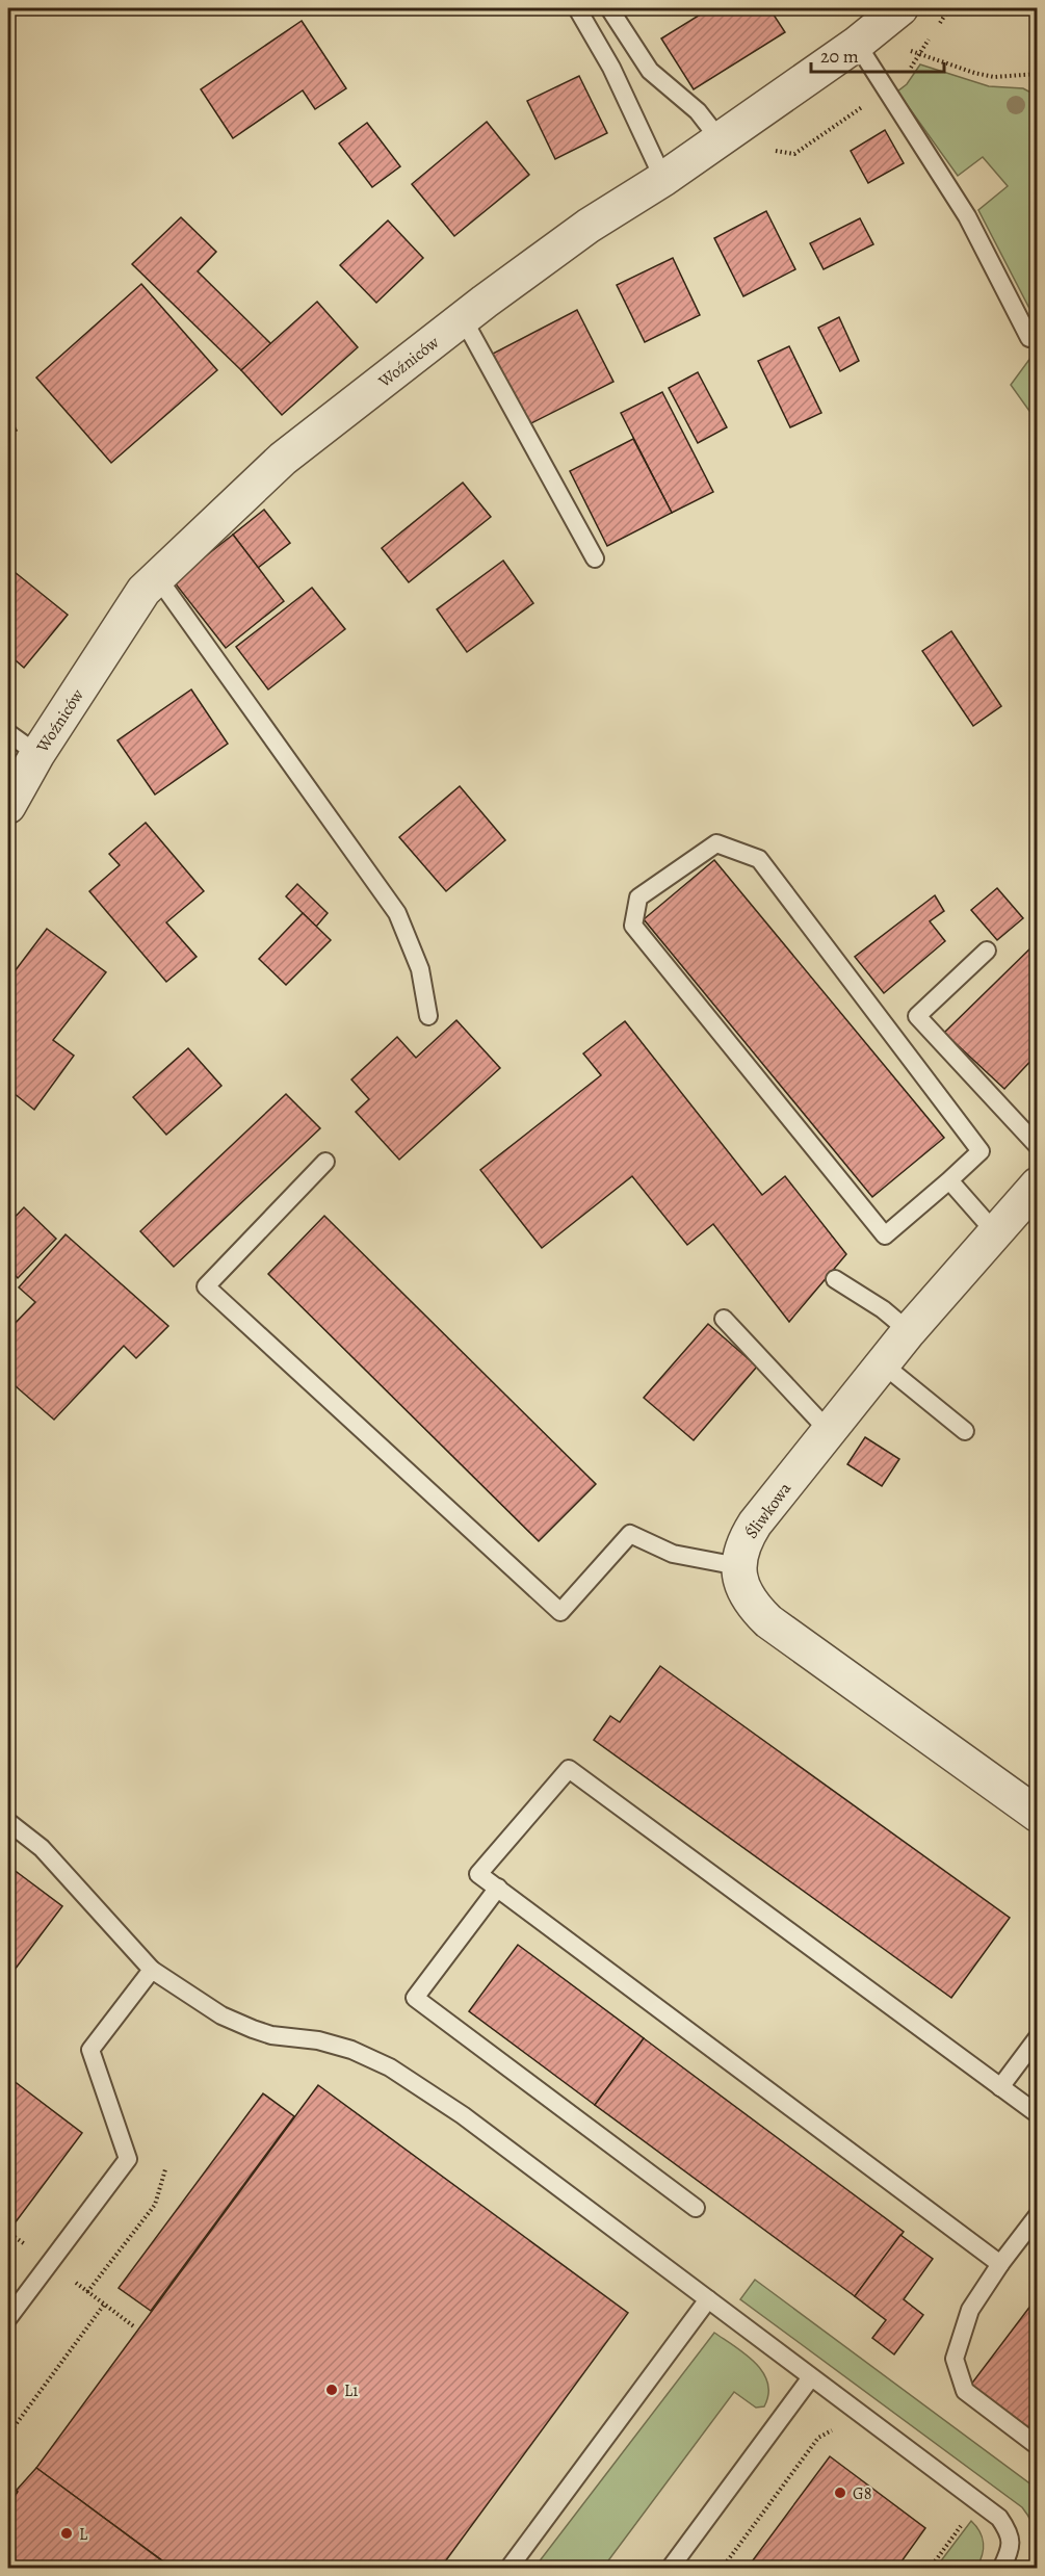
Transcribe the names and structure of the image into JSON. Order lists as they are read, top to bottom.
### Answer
{
  "streets": {
    "street": ["Woźniców", "Śliwkowa"]
  },
  "places": ["L1", "G8", "L"],
  "scale_bar": "20 m"
}
